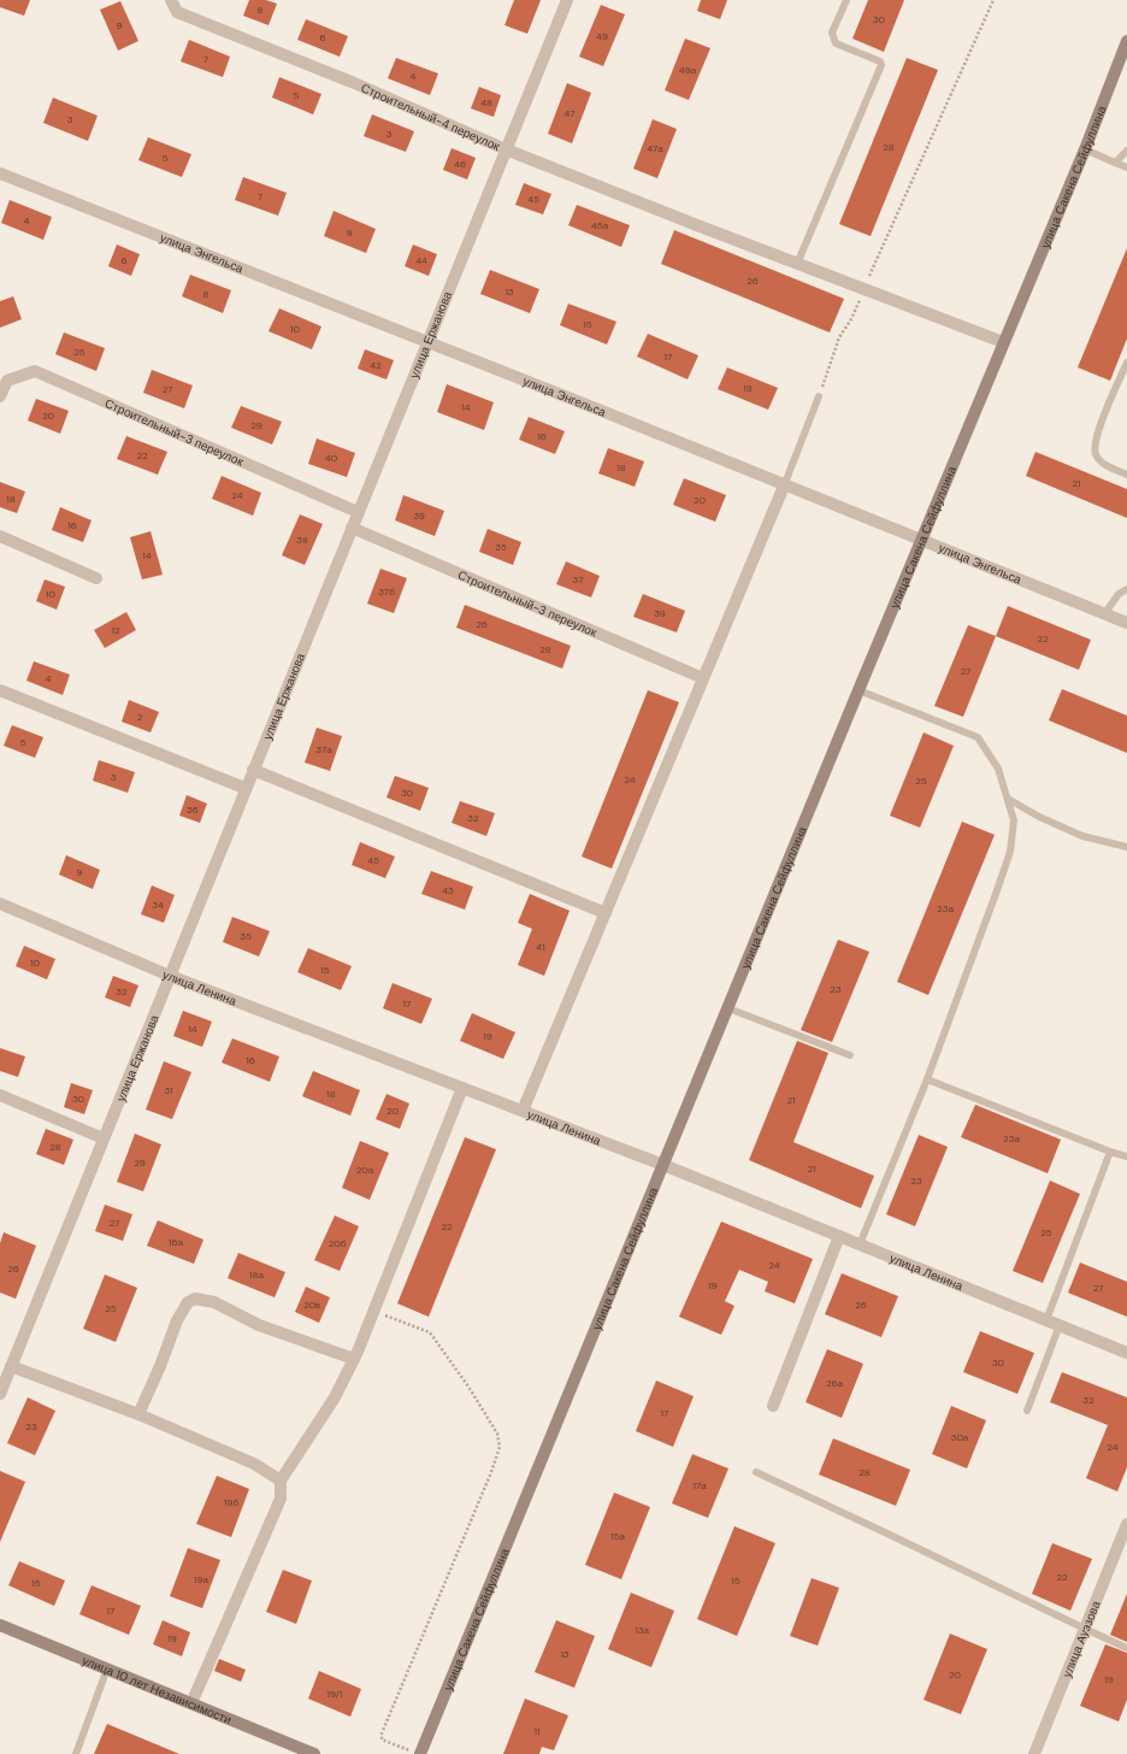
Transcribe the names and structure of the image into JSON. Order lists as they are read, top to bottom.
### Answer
{
  "streets": {
    "street": [
      "Строительный-4 переулок",
      "улица Сакена Сейфуллина",
      "улица Энгельса",
      "улица Ержанова",
      "Строительный-3 переулок",
      "улица Ленина",
      "улица Ауэзова",
      "улица 10 лет Независимости"
    ]
  },
  "crossings": [
    ["Строительный-4 переулок", "улица Сакена Сейфуллина"],
    ["Строительный-4 переулок", "улица Ержанова"],
    ["улица Сакена Сейфуллина", "улица Энгельса"],
    ["улица Сакена Сейфуллина", "улица Ленина"],
    ["улица Энгельса", "улица Ержанова"],
    ["улица Ержанова", "Строительный-3 переулок"],
    ["улица Ержанова", "улица Ленина"]
  ],
  "house_numbers": [
    "8",
    "30",
    "9",
    "49",
    "6",
    "7",
    "49а",
    "4",
    "5",
    "48",
    "47",
    "3",
    "3",
    "28",
    "47а",
    "5",
    "46",
    "7",
    "45",
    "4",
    "45а",
    "9",
    "6",
    "44",
    "26",
    "13",
    "8",
    "15",
    "10",
    "25",
    "17",
    "42",
    "19",
    "27",
    "14",
    "20",
    "29",
    "16",
    "22",
    "40",
    "18",
    "21",
    "24",
    "18",
    "20",
    "39",
    "16",
    "38",
    "35",
    "14",
    "37",
    "37б",
    "10",
    "39",
    "26",
    "12",
    "22",
    "28",
    "27",
    "4",
    "2",
    "5",
    "37а",
    "3",
    "24",
    "25",
    "30",
    "36",
    "32",
    "45",
    "9",
    "43",
    "34",
    "23а",
    "35",
    "41",
    "10",
    "15",
    "23",
    "32",
    "17",
    "14",
    "19",
    "16",
    "31",
    "18",
    "30",
    "21",
    "20",
    "23а",
    "28",
    "29",
    "21",
    "20а",
    "23",
    "27",
    "22",
    "25",
    "16а",
    "20б",
    "24",
    "26",
    "18а",
    "19",
    "27",
    "20в",
    "26",
    "25",
    "30",
    "26а",
    "32",
    "17",
    "23",
    "30а",
    "24",
    "28",
    "17а",
    "19б",
    "15а",
    "22",
    "19а",
    "15",
    "15",
    "17",
    "13а",
    "19",
    "13",
    "20",
    "19",
    "19/1",
    "11"
  ]
}
